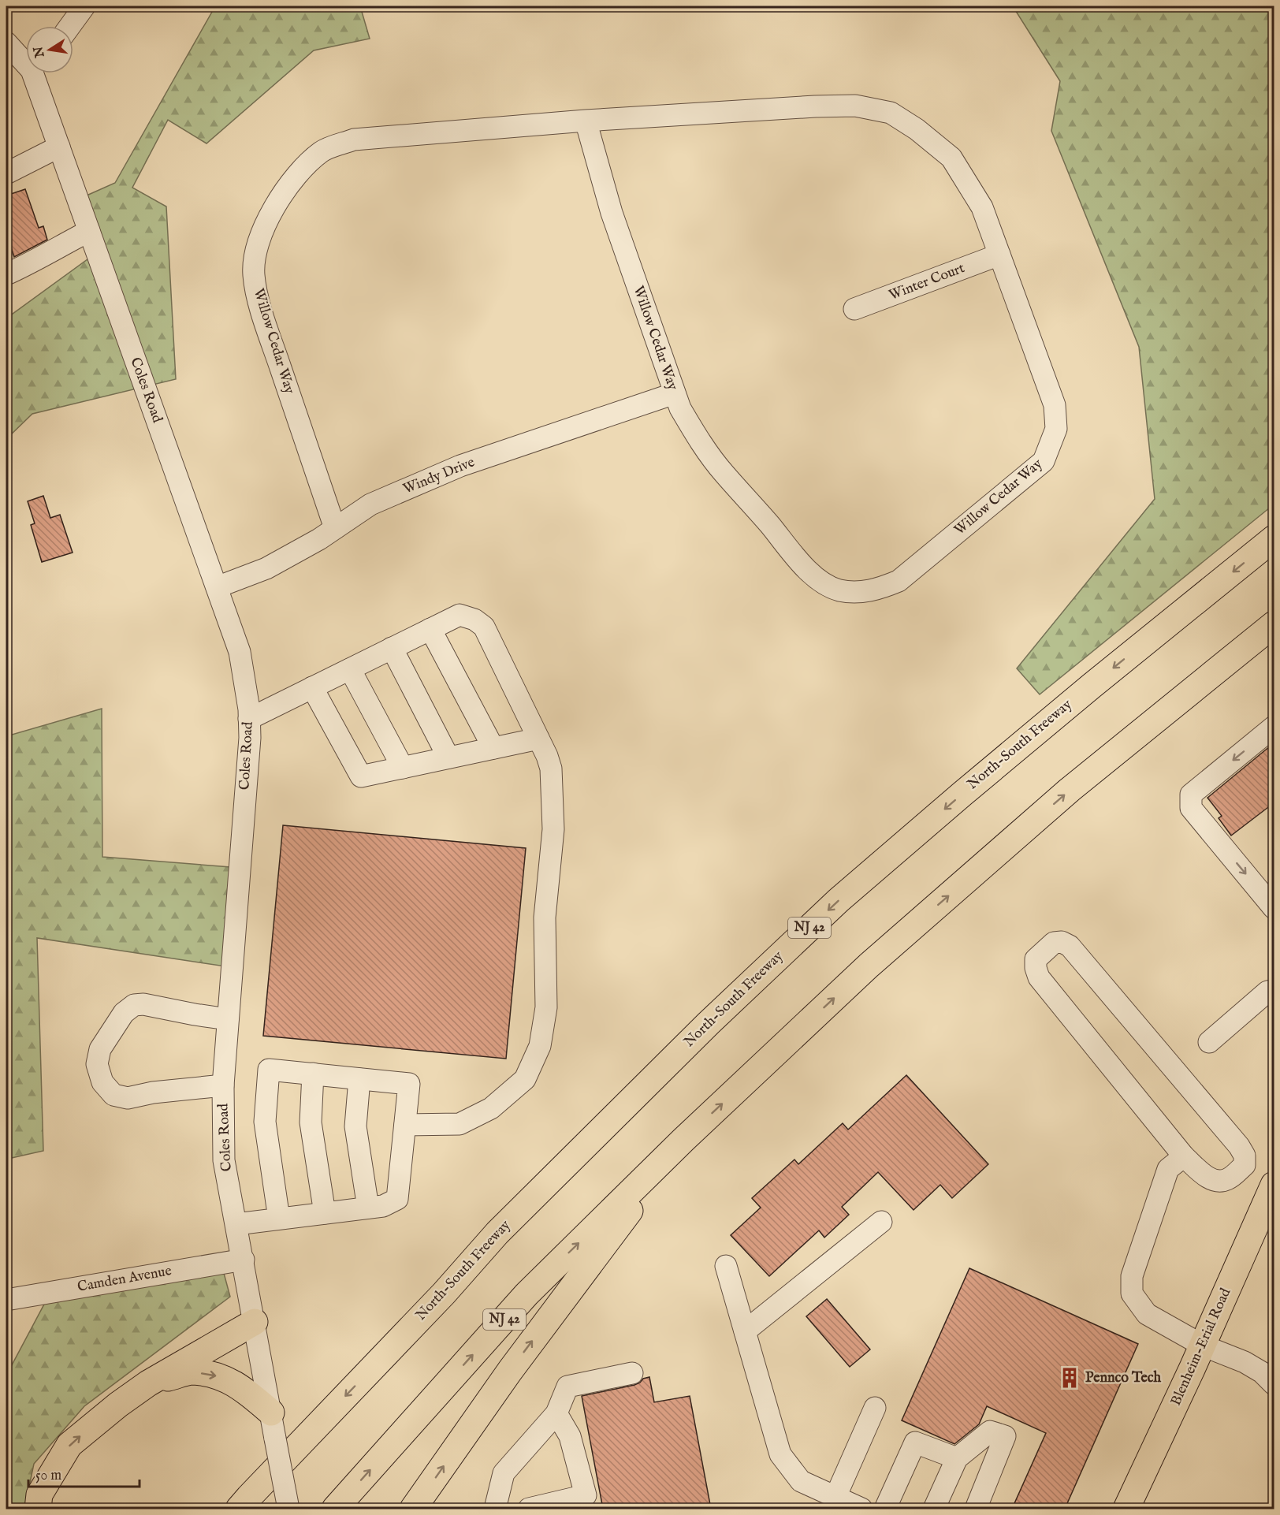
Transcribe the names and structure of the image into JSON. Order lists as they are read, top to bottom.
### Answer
{
  "streets": {
    "main road": ["North-South Freeway", "NJ 42", "Blenheim-Erial Road"],
    "street": [
      "Winter Court",
      "Willow Cedar Way",
      "Coles Road",
      "Windy Drive",
      "Camden Avenue"
    ]
  },
  "crossings": [
    ["Winter Court", "Willow Cedar Way"],
    ["Willow Cedar Way", "Windy Drive"],
    ["Coles Road", "Windy Drive"],
    ["Coles Road", "Camden Avenue"]
  ],
  "places": {
    "building": ["Pennco Tech"]
  },
  "scale_bar": "50 m",
  "north": "left"
}
